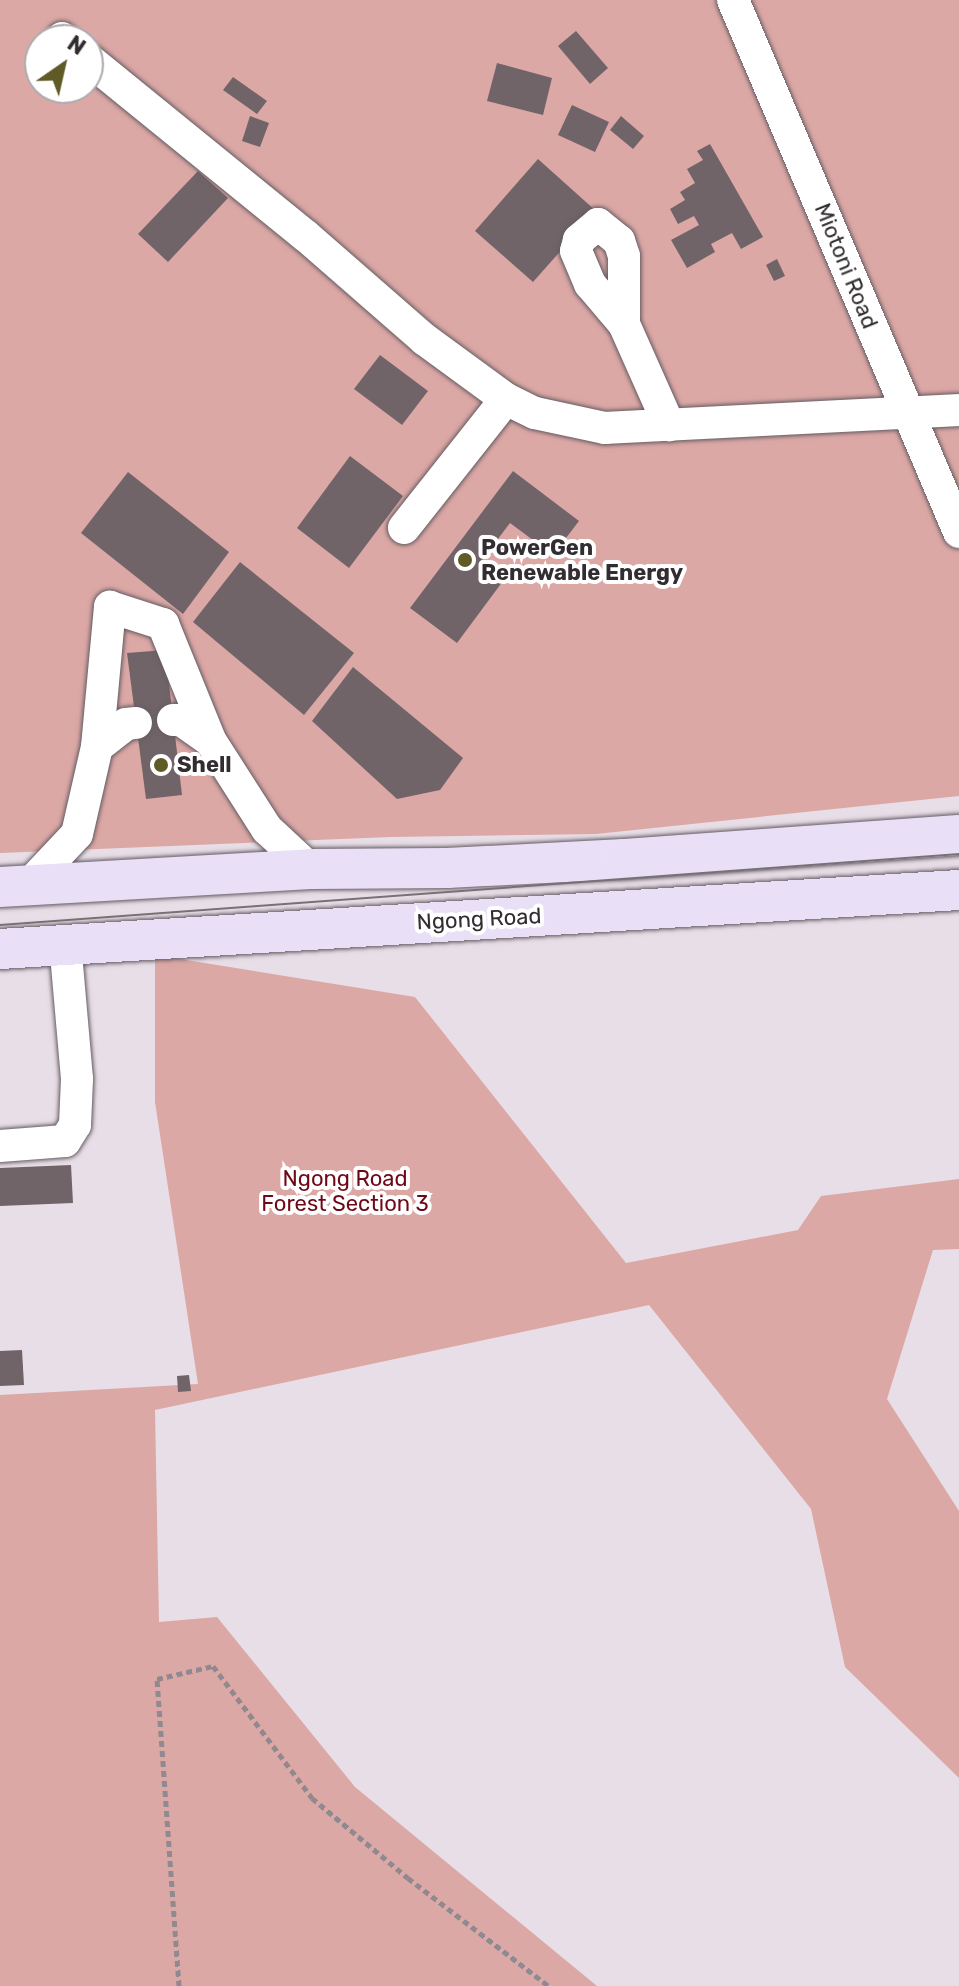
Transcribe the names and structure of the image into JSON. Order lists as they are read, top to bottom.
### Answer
{
  "streets": {
    "main road": ["Ngong Road"],
    "street": ["Miotoni Road"]
  },
  "parks": ["Ngong Road Forest Section 3"],
  "places": ["PowerGen Renewable Energy", "Shell"],
  "north": "top right"
}
